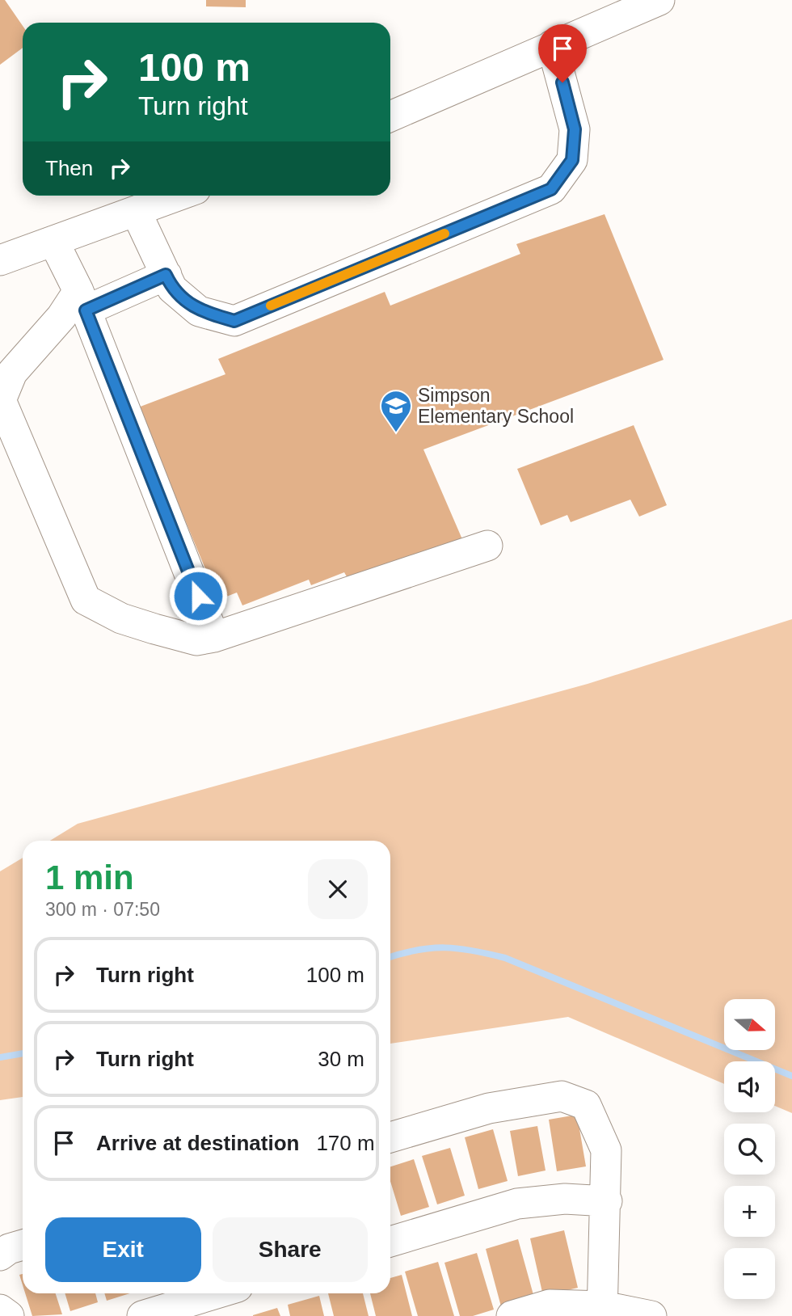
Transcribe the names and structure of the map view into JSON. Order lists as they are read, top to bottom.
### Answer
{
  "places": {
    "school or university": ["Simpson Elementary School"]
  },
  "north": "right",
  "page": {
    "turn": ["100 m", "Turn right"],
    "then": "Then",
    "heading": ["1 min", "300 m · 07:50"],
    "list": [
      {
        "name": "Turn right",
        "value": "100 m"
      },
      {
        "name": "Turn right",
        "value": "30 m"
      },
      {
        "name": "Arrive at destination",
        "value": "170 m"
      }
    ],
    "map_buttons": ["+", "−"],
    "buttons": ["Exit", "Share"]
  }
}
